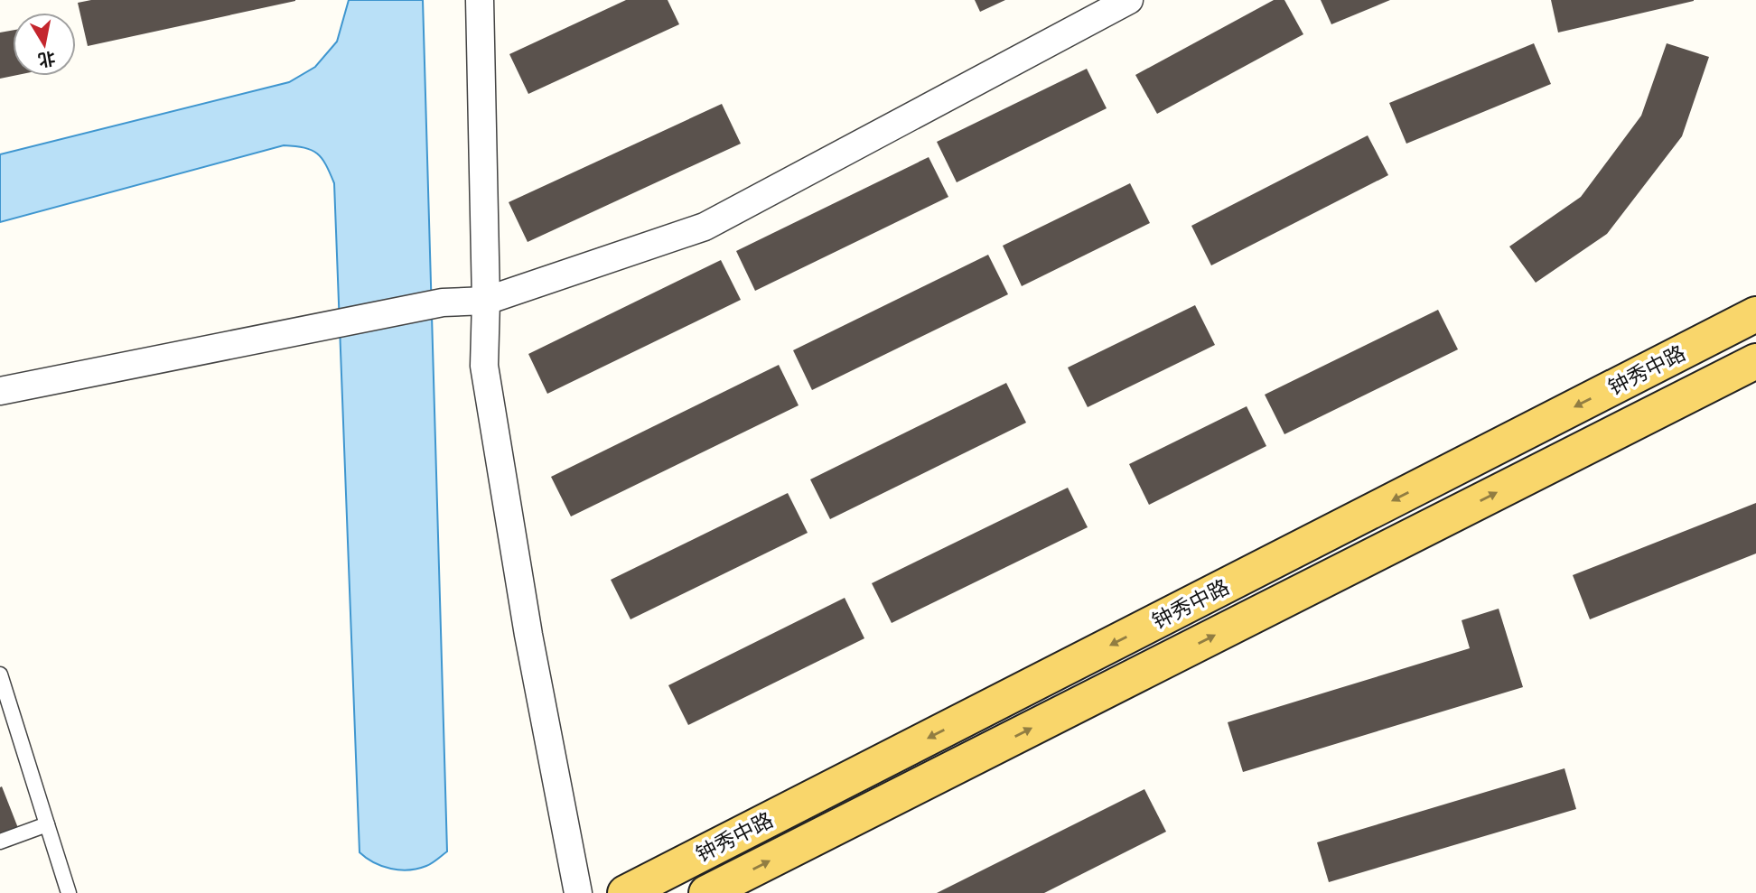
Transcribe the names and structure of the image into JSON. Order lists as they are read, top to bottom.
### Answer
{
  "streets": {
    "main road": ["钟秀中路"]
  },
  "north": "bottom"
}
